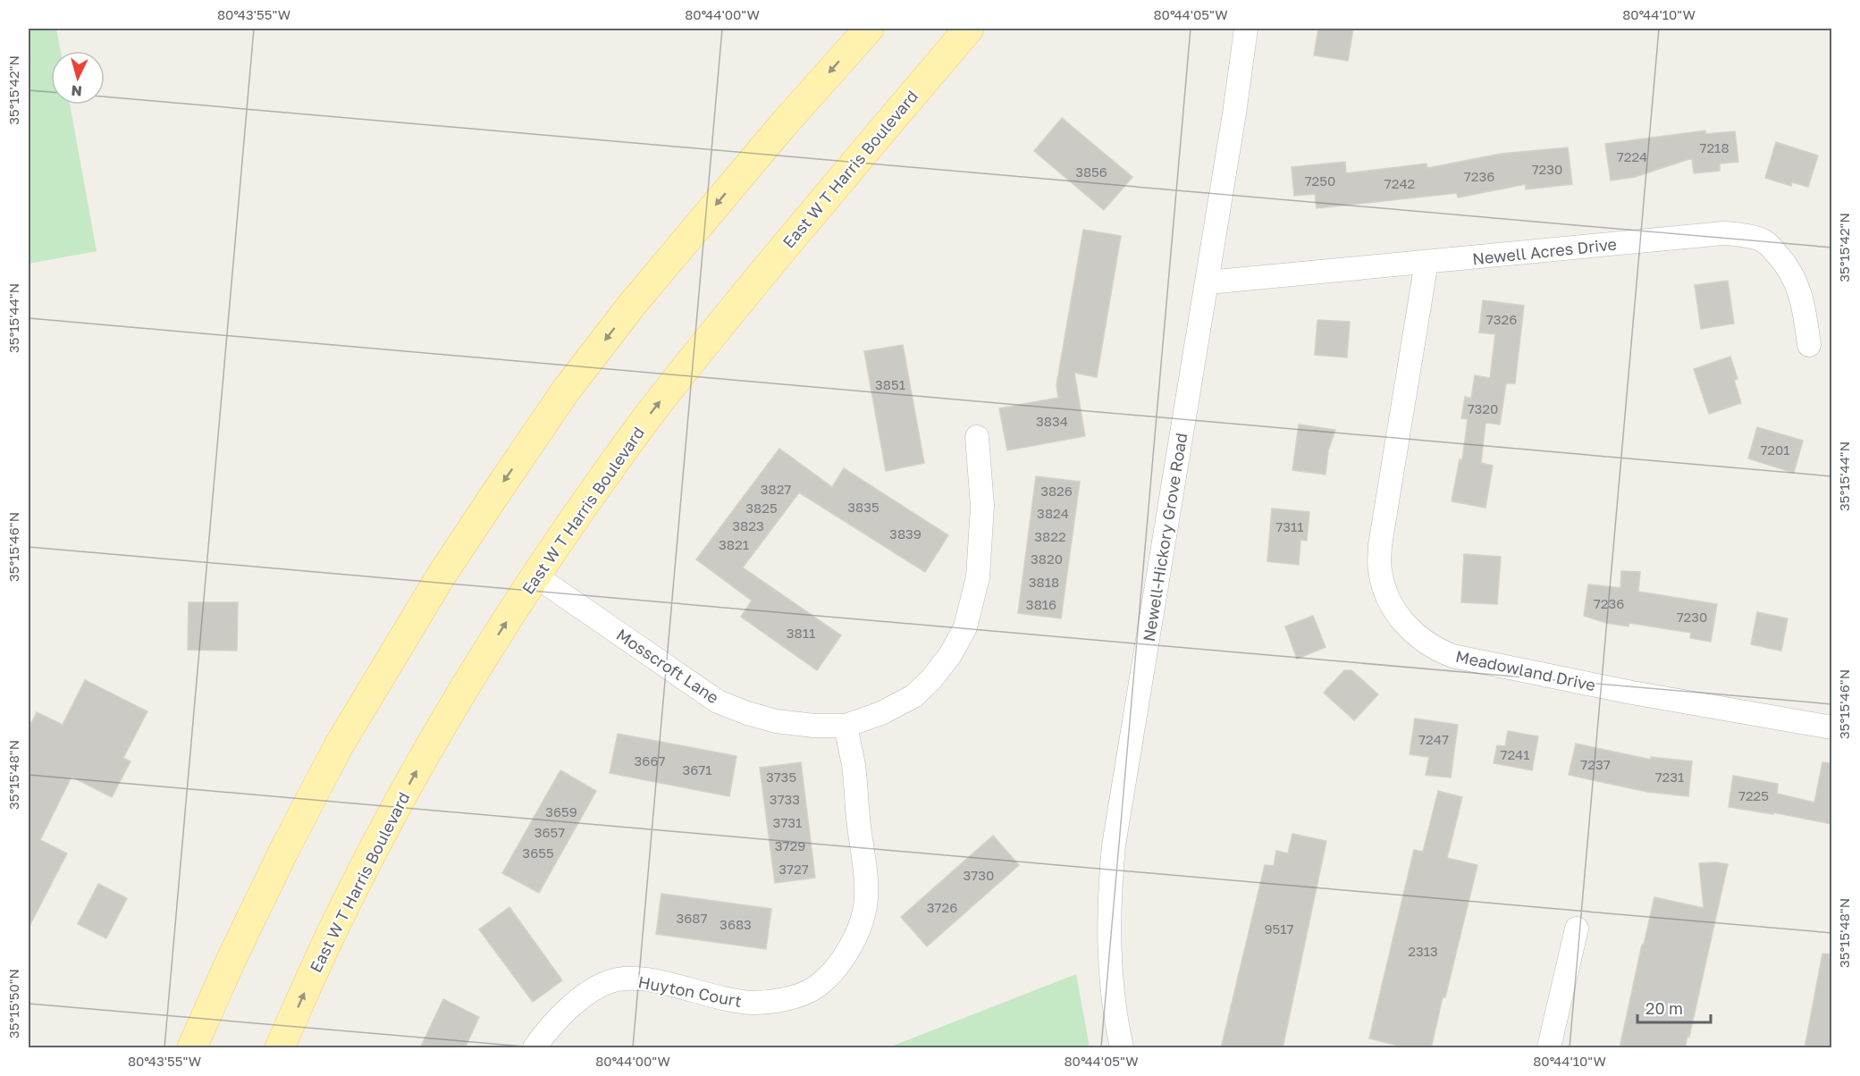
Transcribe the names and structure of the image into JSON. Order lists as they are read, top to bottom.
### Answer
{
  "streets": {
    "main road": ["East W T Harris Boulevard"],
    "street": [
      "Newell Acres Drive",
      "Newell-Hickory Grove Road",
      "Mosscroft Lane",
      "Meadowland Drive",
      "Huyton Court"
    ]
  },
  "crossings": [
    ["East W T Harris Boulevard", "Mosscroft Lane"],
    ["Newell Acres Drive", "Newell-Hickory Grove Road"],
    ["Newell Acres Drive", "Meadowland Drive"],
    ["Mosscroft Lane", "Huyton Court"]
  ],
  "house_numbers": [
    "7218",
    "7224",
    "7230",
    "3856",
    "7236",
    "7250",
    "7242",
    "7326",
    "3851",
    "7320",
    "3834",
    "7201",
    "3827",
    "3826",
    "3835",
    "3825",
    "3824",
    "3823",
    "7311",
    "3839",
    "3822",
    "3821",
    "3820",
    "3818",
    "7236",
    "3816",
    "7230",
    "3811",
    "7247",
    "7241",
    "3667",
    "7237",
    "3671",
    "3735",
    "7231",
    "7225",
    "3733",
    "3659",
    "3731",
    "3657",
    "3729",
    "3655",
    "3727",
    "3730",
    "3726",
    "3687",
    "3683",
    "9517",
    "2313"
  ],
  "scale_bar": "20 m",
  "north": "bottom",
  "coordinates": [
    "80°43'55\"W",
    "80°44'00\"W",
    "80°44'05\"W",
    "80°44'10\"W",
    "35°15'42\"N",
    "35°15'44\"N",
    "35°15'46\"N",
    "35°15'48\"N",
    "35°15'50\"N"
  ]
}
